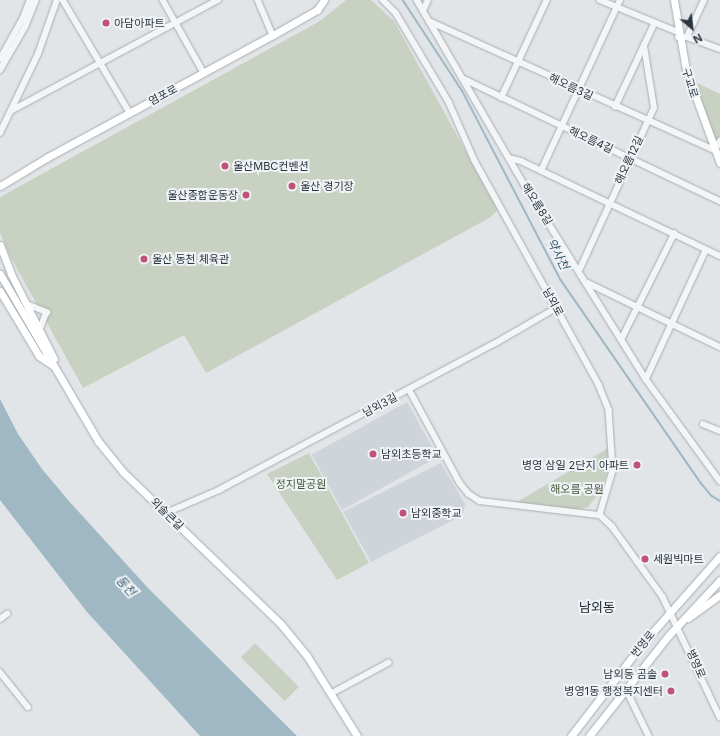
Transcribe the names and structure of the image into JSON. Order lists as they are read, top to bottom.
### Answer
{
  "streets": {
    "main road": [
      "구교로",
      "염포로",
      "외솔큰길",
      "번영로"
    ],
    "street": [
      "해오름3길",
      "해오름4길",
      "해오름12길",
      "해오름8길",
      "남외로",
      "남외3길",
      "병영로"
    ]
  },
  "crossings": [
    ["구교로", "해오름3길"],
    ["해오름3길", "해오름12길"],
    ["해오름3길", "해오름8길"],
    ["해오름4길", "해오름12길"],
    ["해오름4길", "해오름8길"],
    ["해오름12길", "해오름8길"],
    ["남외로", "남외3길"],
    ["남외3길", "외솔큰길"],
    ["번영로", "병영로"]
  ],
  "districts": ["남외동"],
  "water": ["약사천", "동천"],
  "parks": ["정지말공원", "해오름 공원"],
  "places": [
    "아담아파트",
    "울산MBC컨벤션",
    "울산 경기장",
    "울산종합운동장",
    "울산 동천 체육관",
    "남외초등학교",
    "병영 삼일 2단지 아파트",
    "남외중학교",
    "세원빅마트",
    "남외동 곰솔",
    "병영1동 행정복지센터"
  ],
  "north": "bottom right"
}
